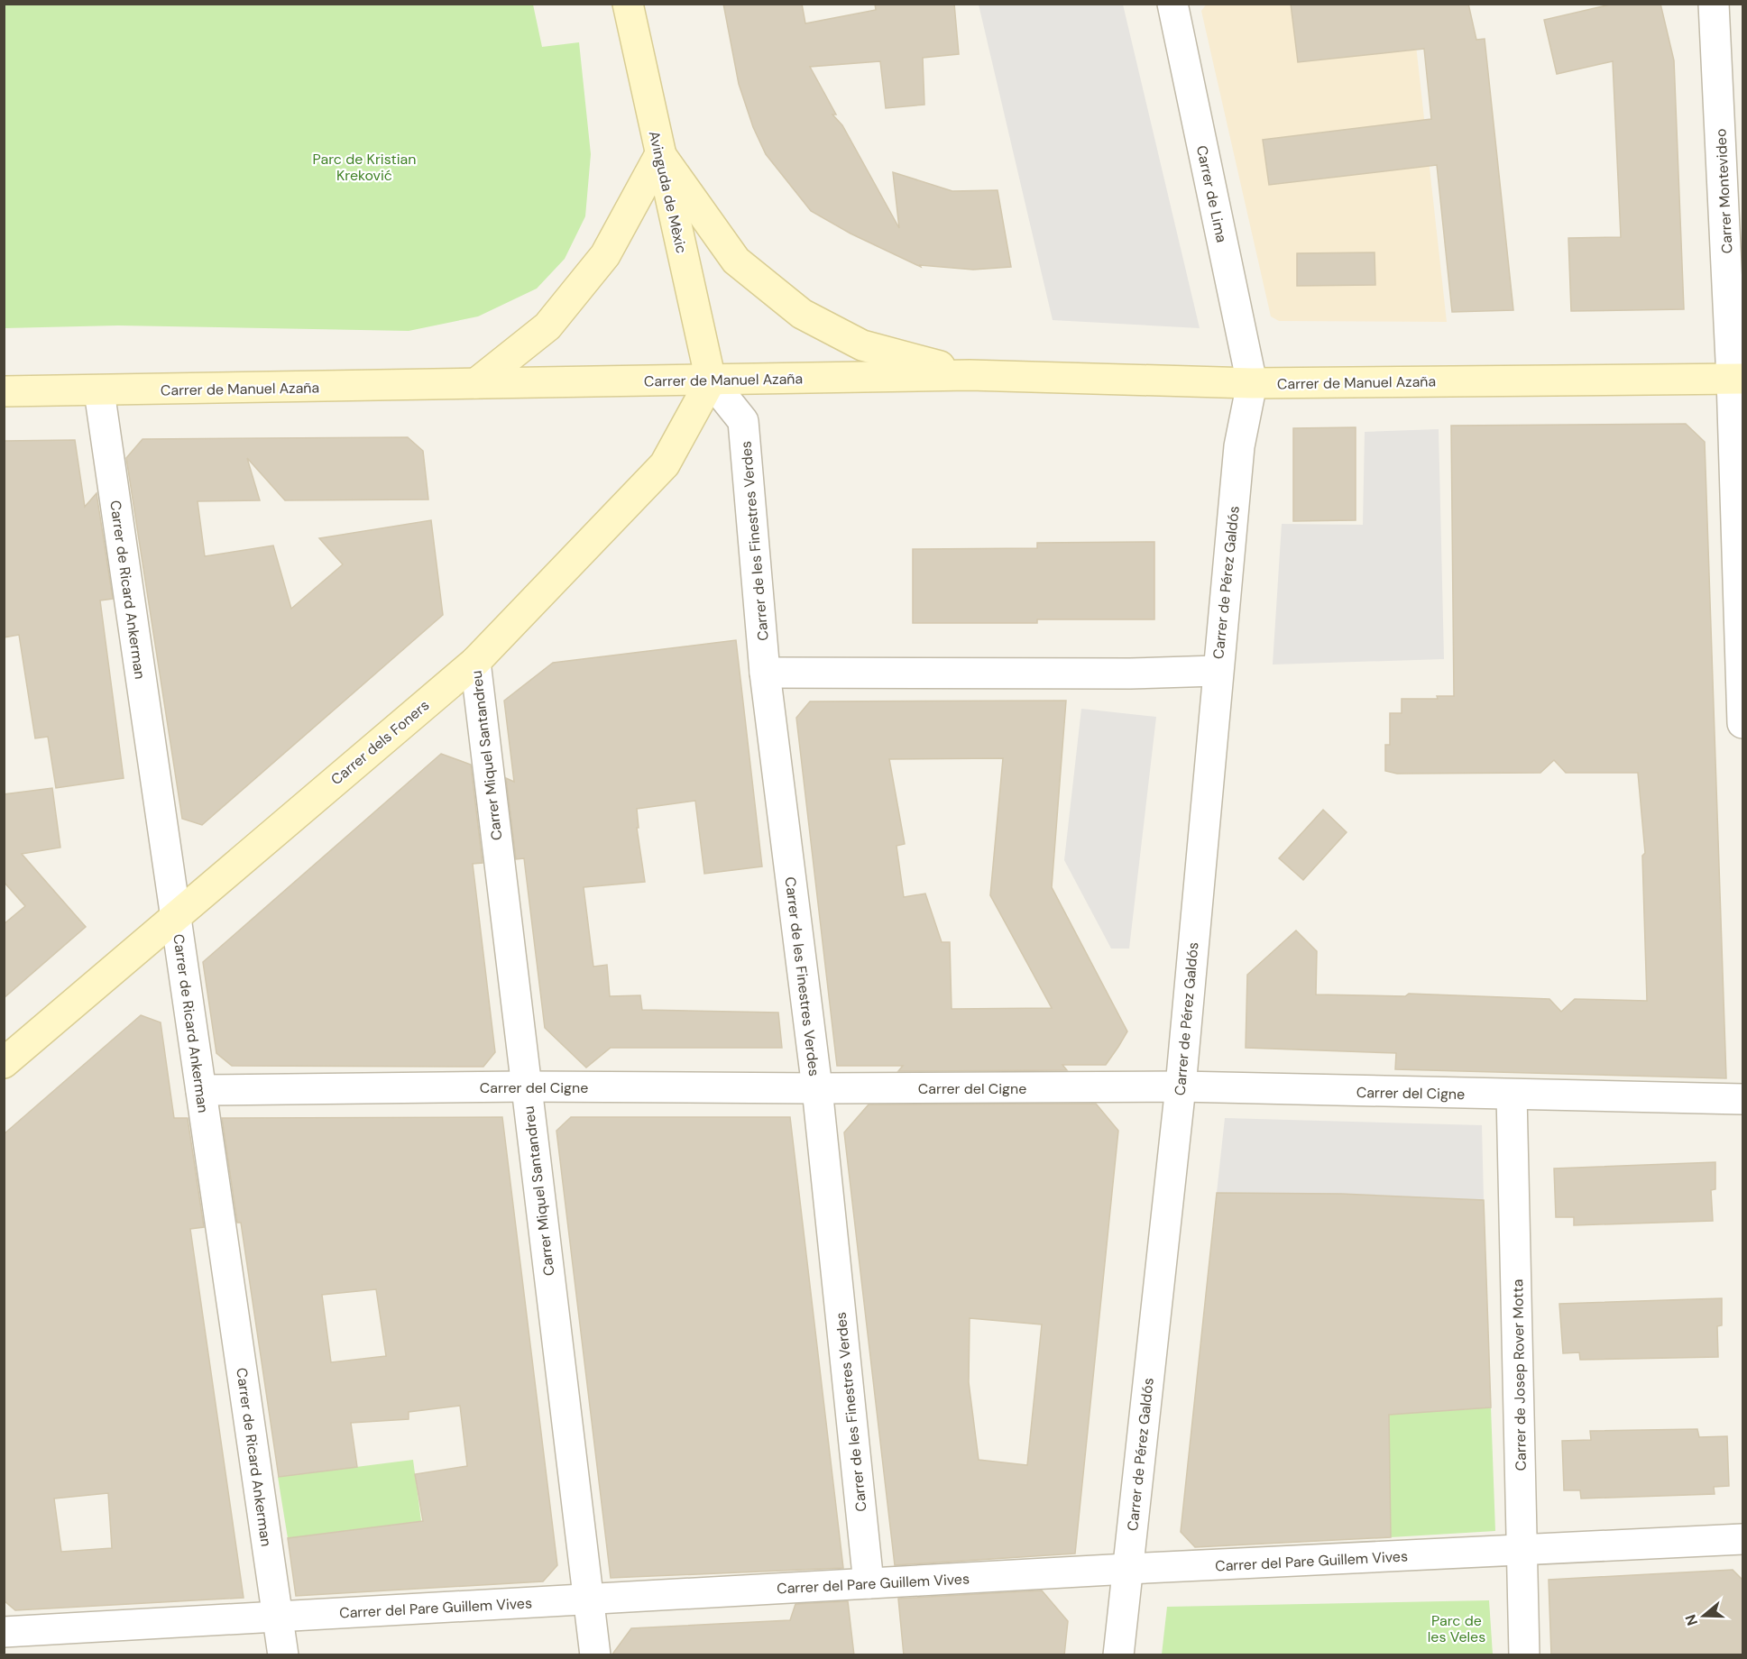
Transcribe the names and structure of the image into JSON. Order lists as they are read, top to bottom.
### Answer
{
  "streets": {
    "street": [
      "Carrer Montevideo",
      "Avinguda de Mèxic",
      "Carrer de Lima",
      "Carrer de Manuel Azaña",
      "Carrer de les Finestres Verdes",
      "Carrer de Pérez Galdós",
      "Carrer de Ricard Ankerman",
      "Carrer dels Foners",
      "Carrer Miquel Santandreu",
      "Carrer del Cigne",
      "Carrer de Josep Rover Motta",
      "Carrer del Pare Guillem Vives"
    ]
  },
  "crossings": [
    ["Carrer Montevideo", "Carrer de Manuel Azaña"],
    ["Avinguda de Mèxic", "Carrer de Manuel Azaña"],
    ["Avinguda de Mèxic", "Carrer de les Finestres Verdes"],
    ["Avinguda de Mèxic", "Carrer dels Foners"],
    ["Carrer de Lima", "Carrer de Manuel Azaña"],
    ["Carrer de Lima", "Carrer de Pérez Galdós"],
    ["Carrer de Manuel Azaña", "Carrer de les Finestres Verdes"],
    ["Carrer de Manuel Azaña", "Carrer de Pérez Galdós"],
    ["Carrer de Manuel Azaña", "Carrer de Ricard Ankerman"],
    ["Carrer de Manuel Azaña", "Carrer dels Foners"],
    ["Carrer de les Finestres Verdes", "Carrer dels Foners"],
    ["Carrer de les Finestres Verdes", "Carrer del Cigne"],
    ["Carrer de les Finestres Verdes", "Carrer del Pare Guillem Vives"],
    ["Carrer de Pérez Galdós", "Carrer del Cigne"],
    ["Carrer de Pérez Galdós", "Carrer del Pare Guillem Vives"],
    ["Carrer de Ricard Ankerman", "Carrer dels Foners"],
    ["Carrer de Ricard Ankerman", "Carrer del Cigne"],
    ["Carrer de Ricard Ankerman", "Carrer del Pare Guillem Vives"],
    ["Carrer dels Foners", "Carrer Miquel Santandreu"],
    ["Carrer Miquel Santandreu", "Carrer del Cigne"],
    ["Carrer Miquel Santandreu", "Carrer del Pare Guillem Vives"],
    ["Carrer del Cigne", "Carrer de Josep Rover Motta"],
    ["Carrer de Josep Rover Motta", "Carrer del Pare Guillem Vives"]
  ],
  "parks": ["Parc de Kristian Kreković", "Parc de les Veles"],
  "north": "left"
}
